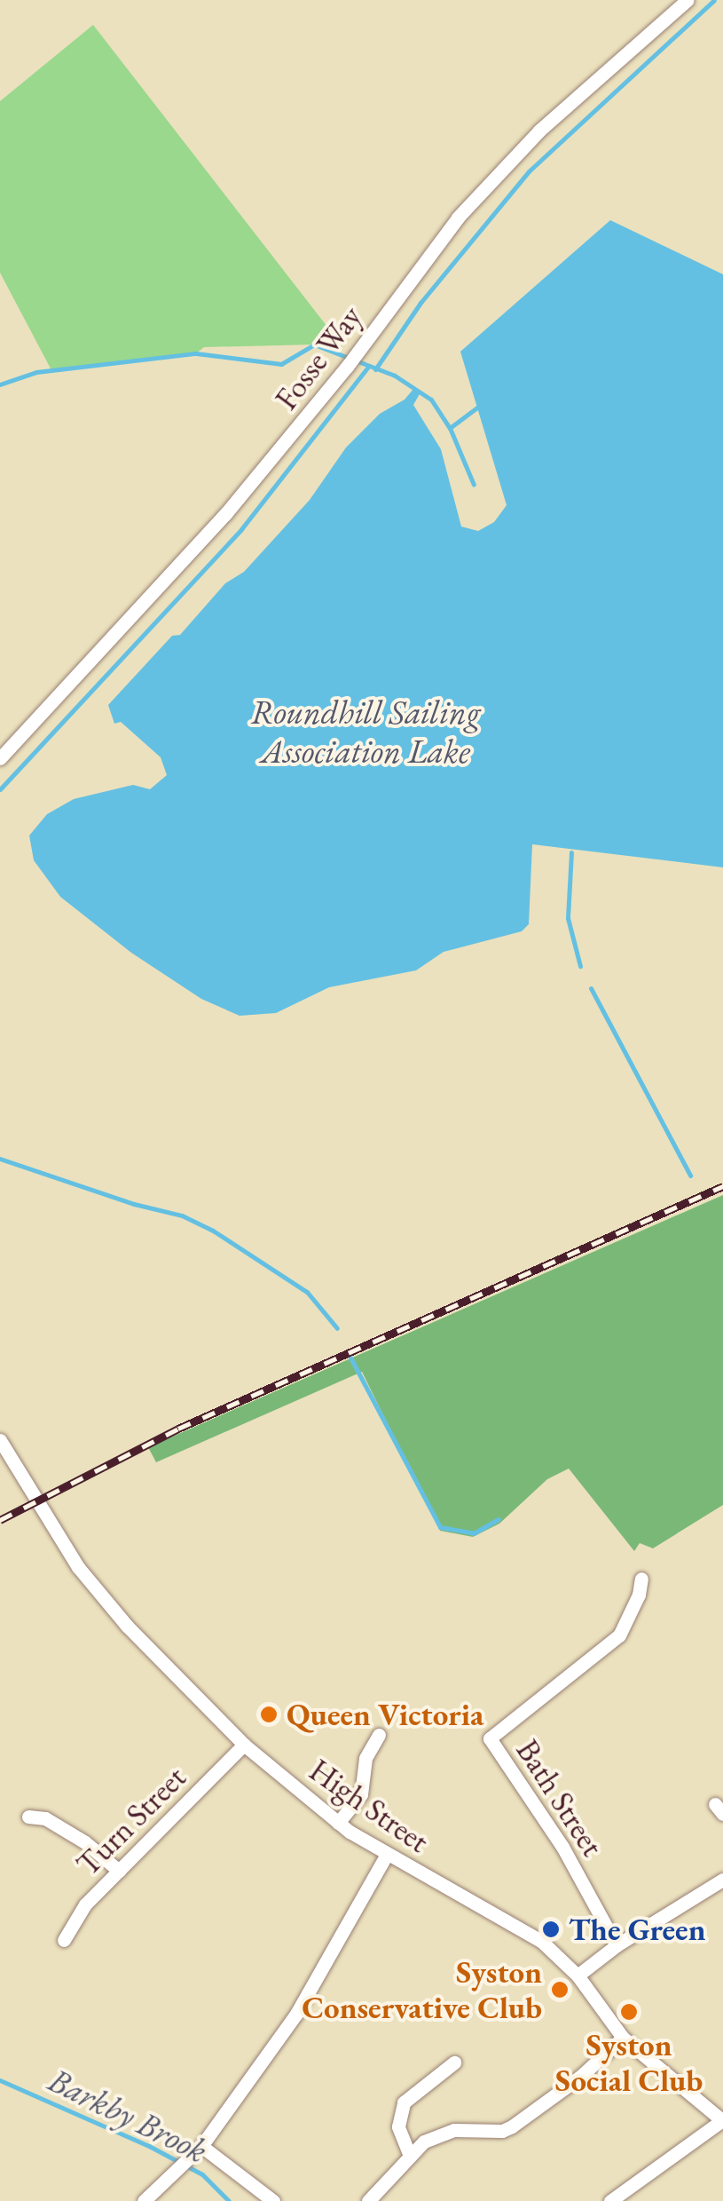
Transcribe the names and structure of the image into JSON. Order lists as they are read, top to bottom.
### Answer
{
  "streets": {
    "street": [
      "Fosse Way",
      "Bath Street",
      "High Street",
      "Turn Street"
    ]
  },
  "crossings": [
    ["High Street", "Turn Street"]
  ],
  "water": ["Roundhill Sailing Association Lake", "Barkby Brook"],
  "places": [
    "Queen Victoria",
    "The Green",
    "Syston Conservative Club",
    "Syston Social Club"
  ]
}
